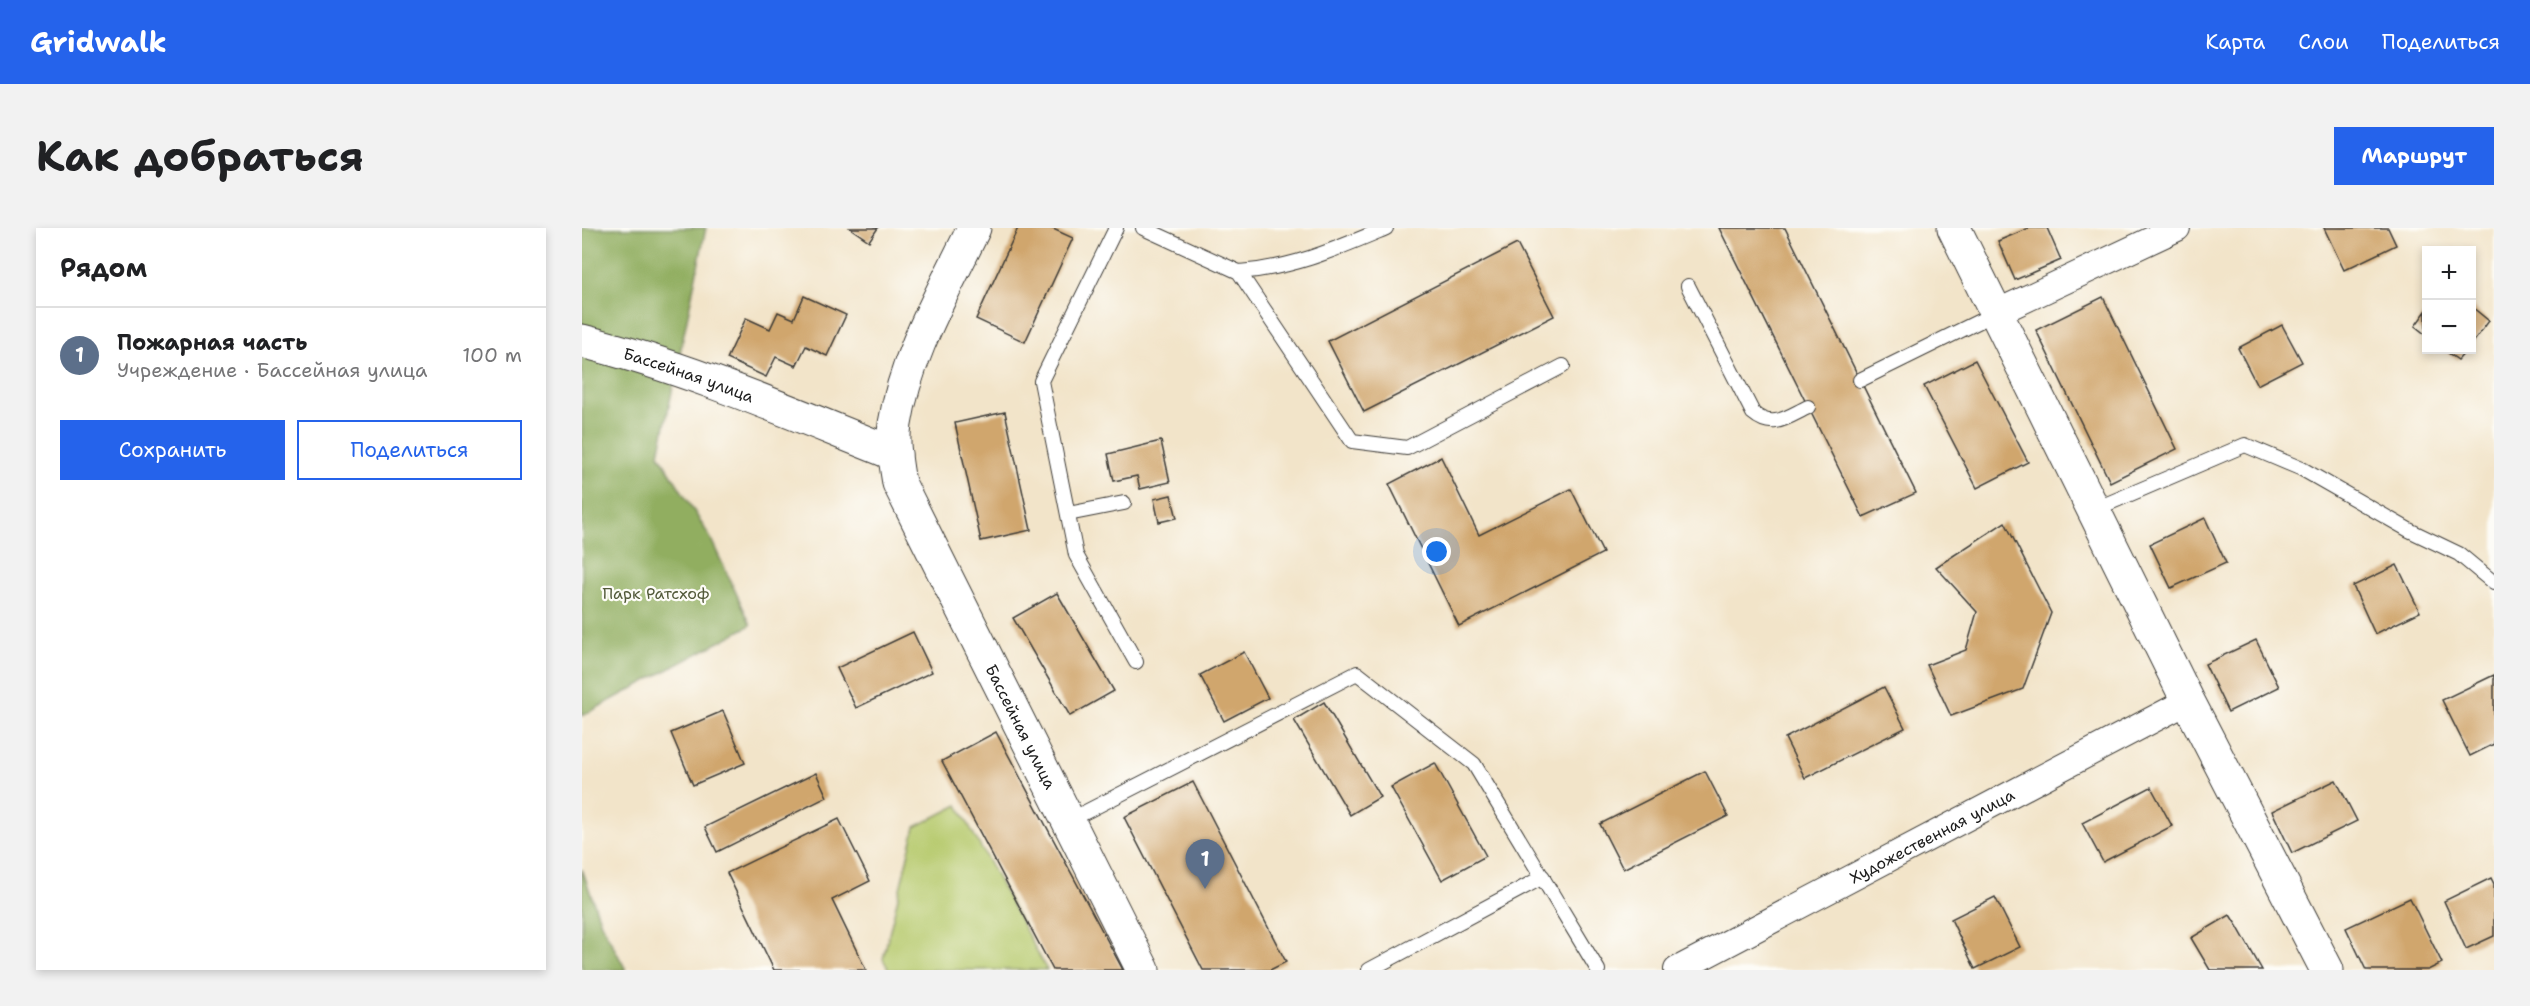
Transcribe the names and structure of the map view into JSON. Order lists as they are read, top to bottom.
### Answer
{
  "streets": {
    "street": ["Бассейная улица", "Художественная улица"]
  },
  "parks": ["Парк Ратсхоф"],
  "page": {
    "header": "Gridwalk",
    "nav": ["Карта", "Слои", "Поделиться"],
    "buttons": [
      "Маршрут",
      ["Сохранить", "Поделиться"]
    ],
    "title": "Как добраться",
    "heading": "Рядом",
    "map_buttons": ["+", "−"],
    "list": [
      {
        "mark": "1",
        "name": "Пожарная часть",
        "note": "Учреждение · Бассейная улица",
        "value": "100 m"
      }
    ],
    "pins": "1"
  }
}
